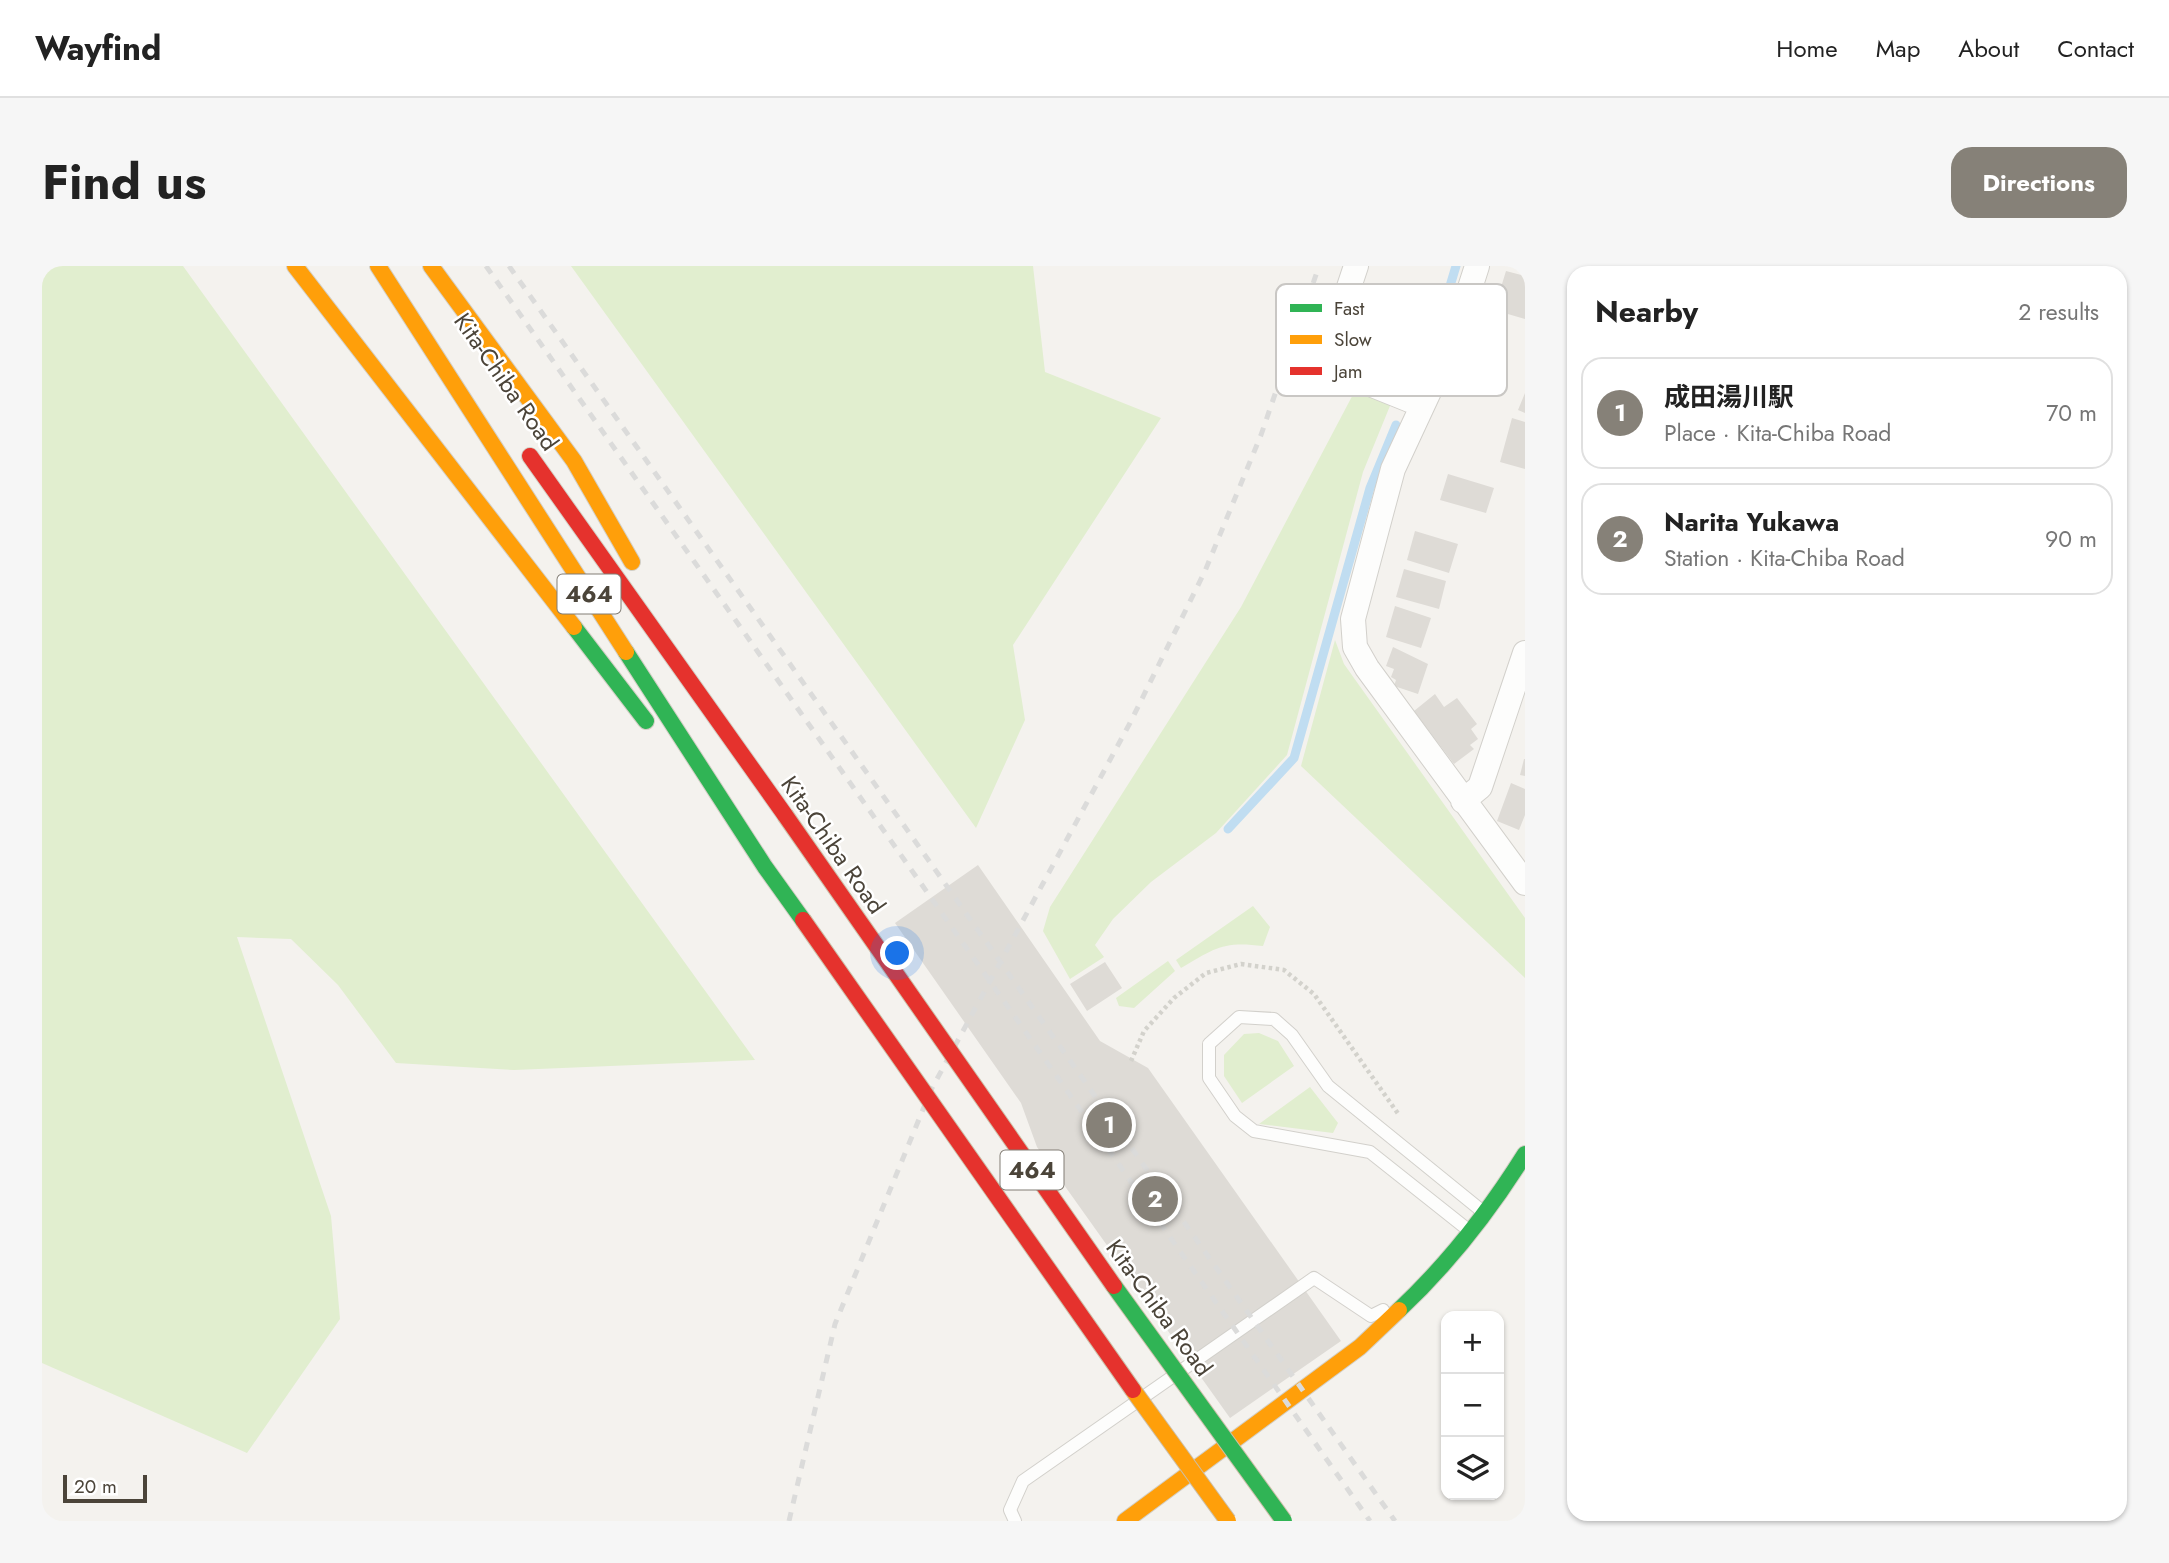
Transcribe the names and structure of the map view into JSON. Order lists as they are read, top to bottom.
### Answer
{
  "streets": {
    "main road": ["Kita-Chiba Road", "464"]
  },
  "legend": ["Fast", "Slow", "Jam"],
  "scale_bar": "20 m",
  "page": {
    "header": "Wayfind",
    "nav": [
      "Home",
      "Map",
      "About",
      "Contact"
    ],
    "title": "Find us",
    "buttons": "Directions",
    "heading": ["Nearby", "2 results"],
    "list": [
      {
        "mark": "1",
        "name": "成田湯川駅",
        "note": "Place · Kita-Chiba Road",
        "value": "70 m"
      },
      {
        "mark": "2",
        "name": "Narita Yukawa",
        "note": "Station · Kita-Chiba Road",
        "value": "90 m"
      }
    ],
    "pins": ["1", "2"],
    "map_buttons": ["+", "−"],
    "scale": "20 m"
  }
}
